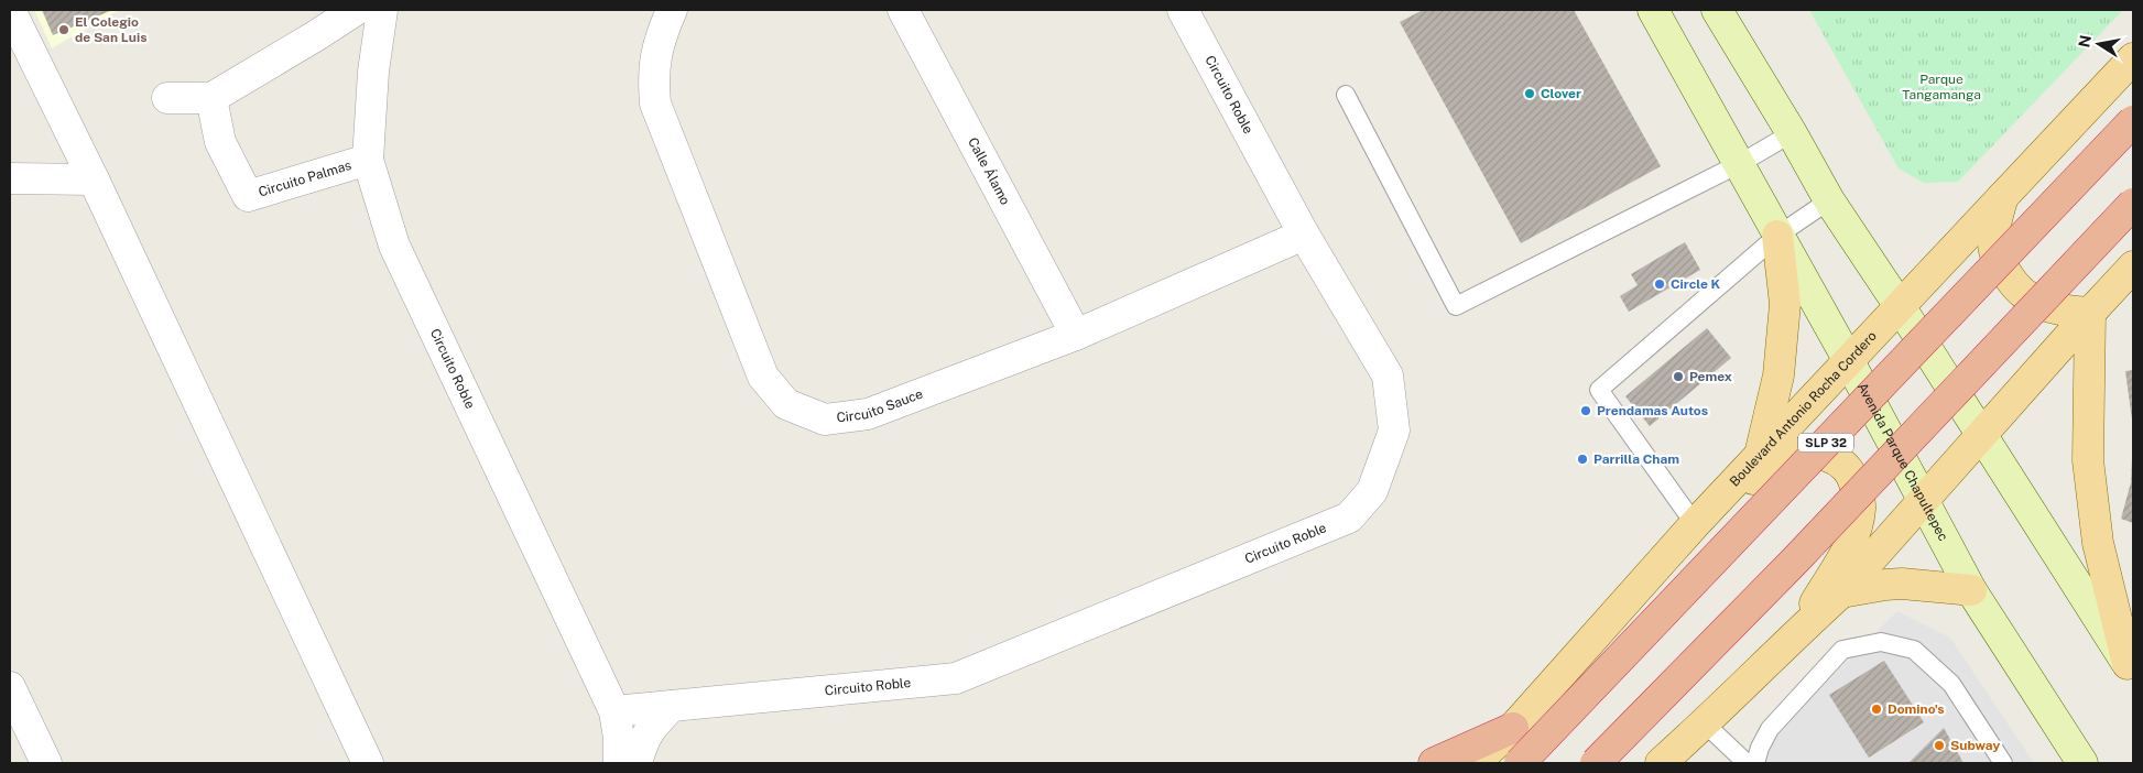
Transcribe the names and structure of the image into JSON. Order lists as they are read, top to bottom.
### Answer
{
  "streets": {
    "highway": ["SLP 32"],
    "main road": ["Boulevard Antonio Rocha Cordero", "Avenida Parque Chapultepec"],
    "street": [
      "Circuito Roble",
      "Calle Álamo",
      "Circuito Palmas",
      "Circuito Sauce"
    ]
  },
  "crossings": [
    ["Circuito Roble", "Circuito Palmas"],
    ["Circuito Roble", "Circuito Sauce"],
    ["Calle Álamo", "Circuito Sauce"],
    ["Boulevard Antonio Rocha Cordero", "Avenida Parque Chapultepec"]
  ],
  "parks": ["Parque Tangamanga"],
  "places": [
    "El Colegio de San Luis",
    "Clover",
    "Circle K",
    "Pemex",
    "Prendamas Autos",
    "Parrilla Cham",
    "Domino's",
    "Subway"
  ],
  "north": "left"
}
